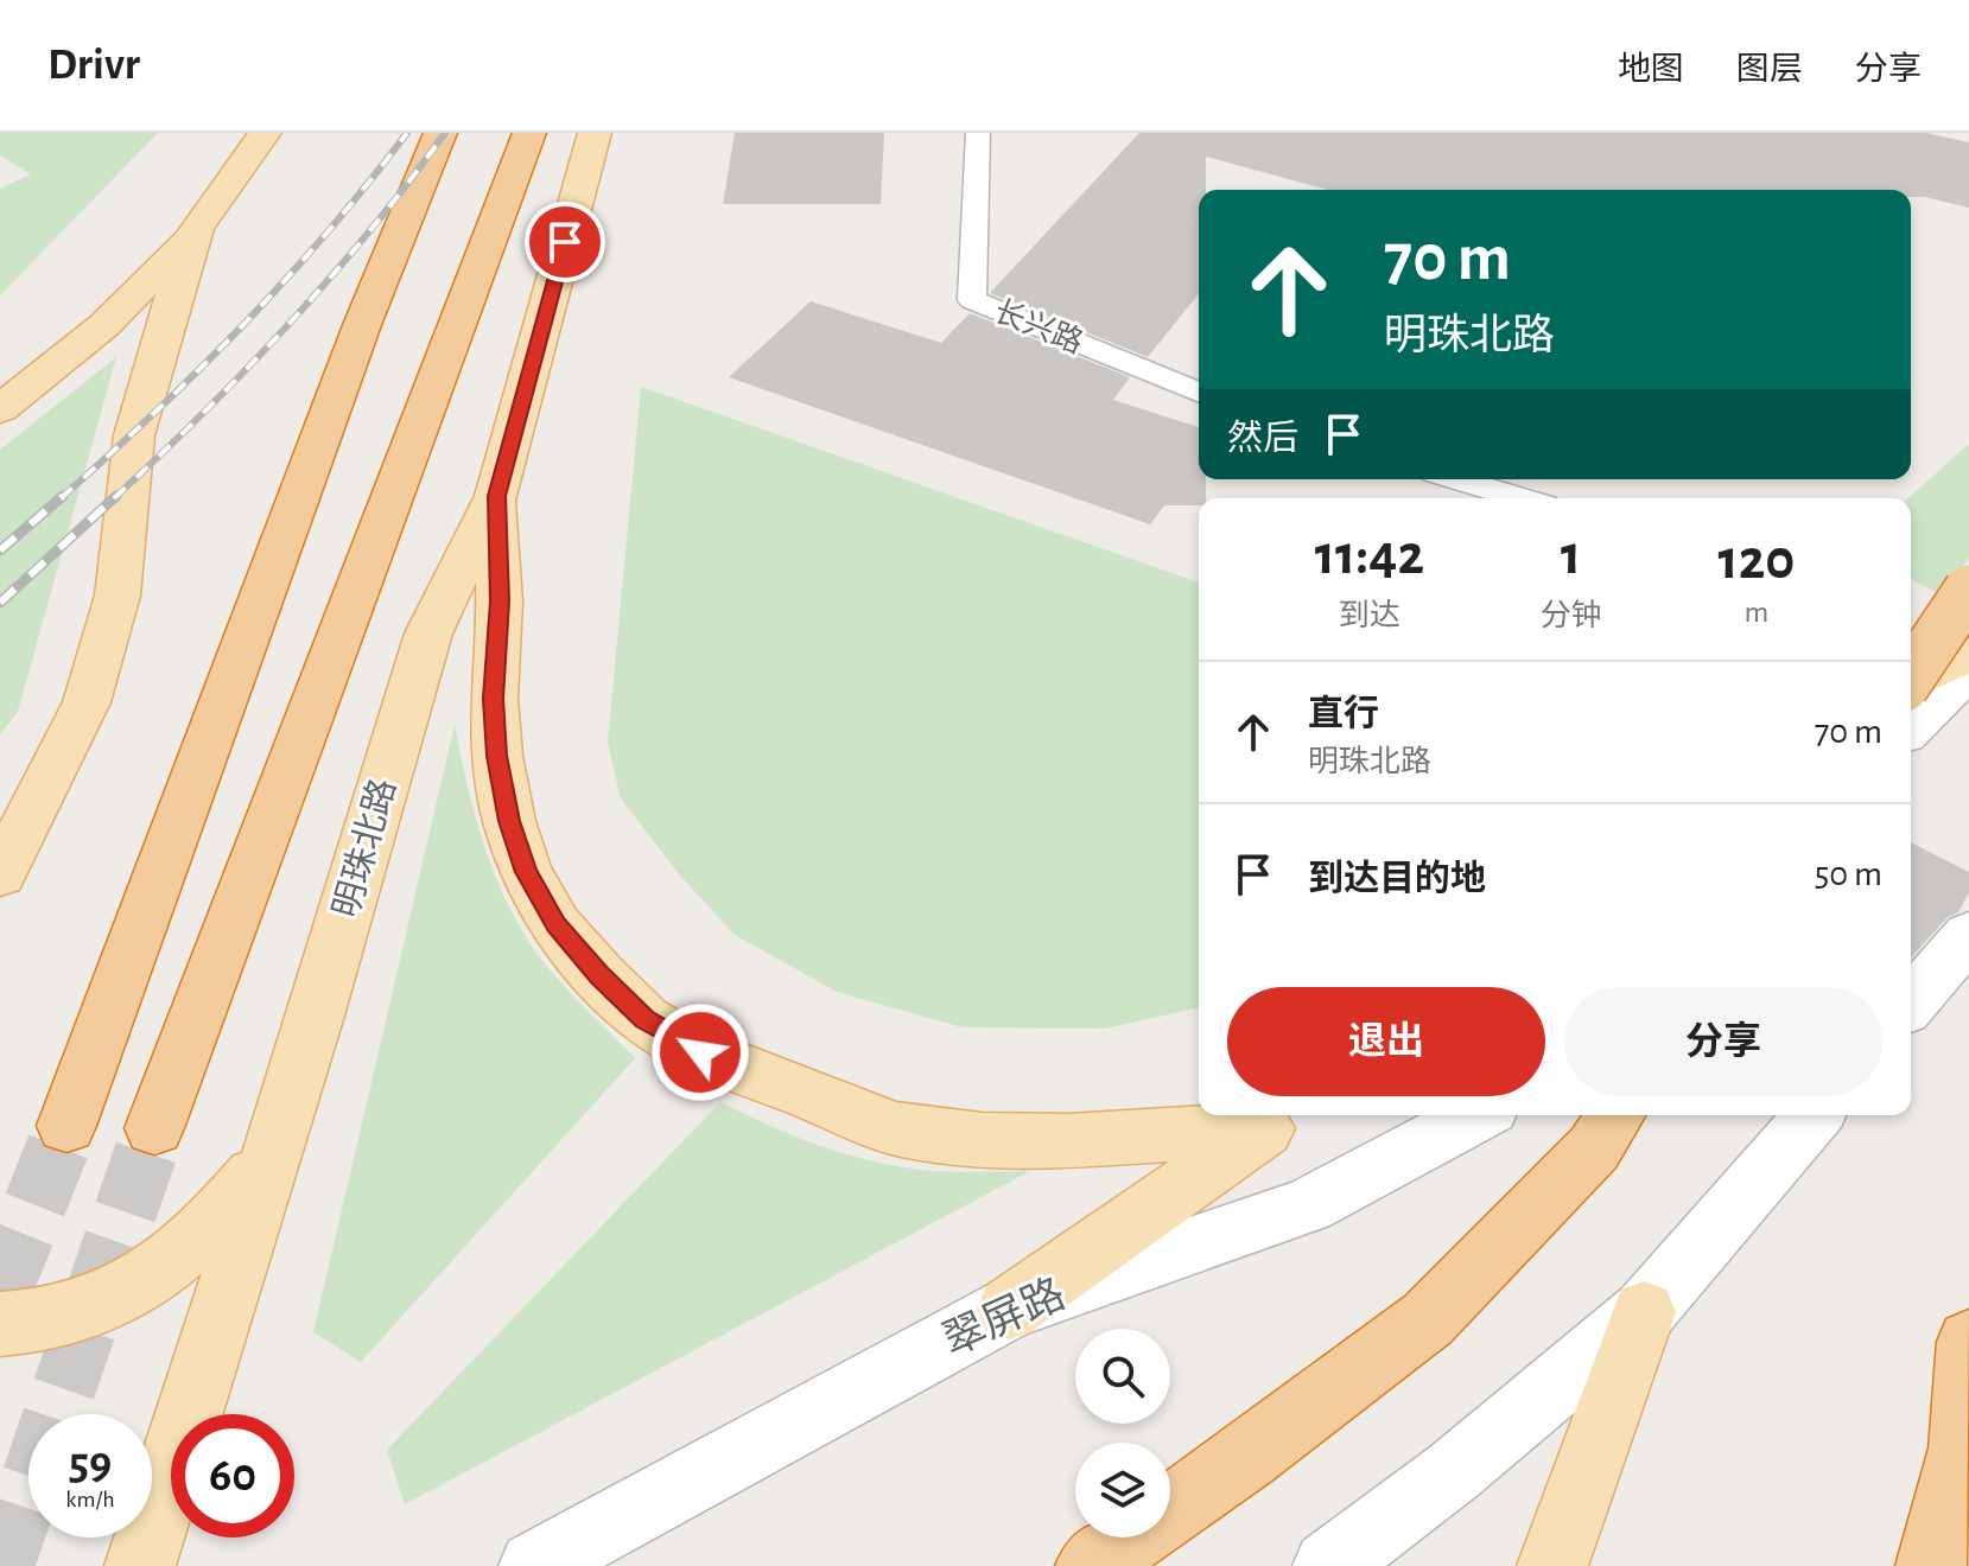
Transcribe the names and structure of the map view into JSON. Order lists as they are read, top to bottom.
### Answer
{
  "streets": {
    "main road": ["明珠北路", "翠屏路"],
    "lane": ["长兴路"]
  },
  "page": {
    "header": "Drivr",
    "nav": ["地图", "图层", "分享"],
    "turn": ["70 m", "明珠北路"],
    "then": "然后",
    "eta": [
      "11:42",
      "到达",
      "1",
      "分钟",
      "120",
      "m"
    ],
    "list": [
      {
        "name": "直行",
        "note": "明珠北路",
        "value": "70 m"
      },
      {
        "name": "到达目的地",
        "value": "50 m"
      }
    ],
    "buttons": ["退出", "分享"],
    "speed": "59 km/h",
    "limit": "60"
  }
}
